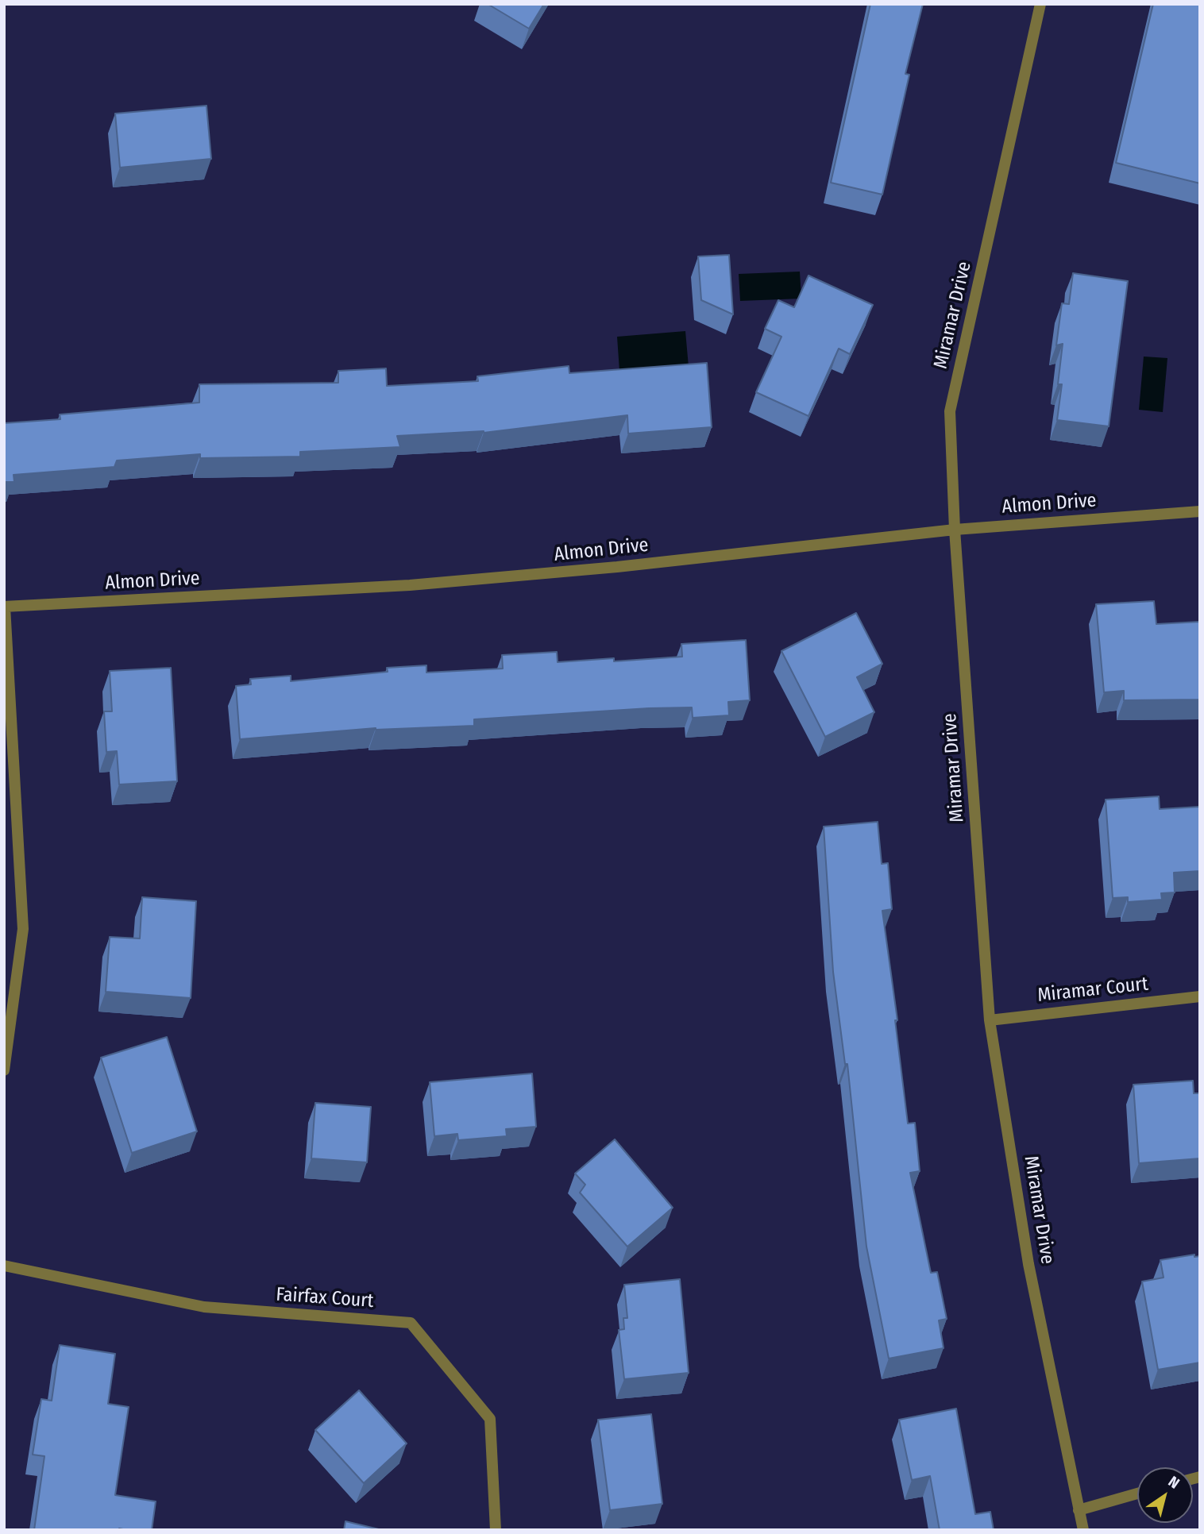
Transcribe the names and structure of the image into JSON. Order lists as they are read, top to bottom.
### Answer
{
  "streets": {
    "street": [
      "Miramar Drive",
      "Almon Drive",
      "Miramar Court",
      "Fairfax Court"
    ]
  },
  "crossings": [
    ["Miramar Drive", "Almon Drive"],
    ["Miramar Drive", "Miramar Court"]
  ],
  "north": "top right"
}
